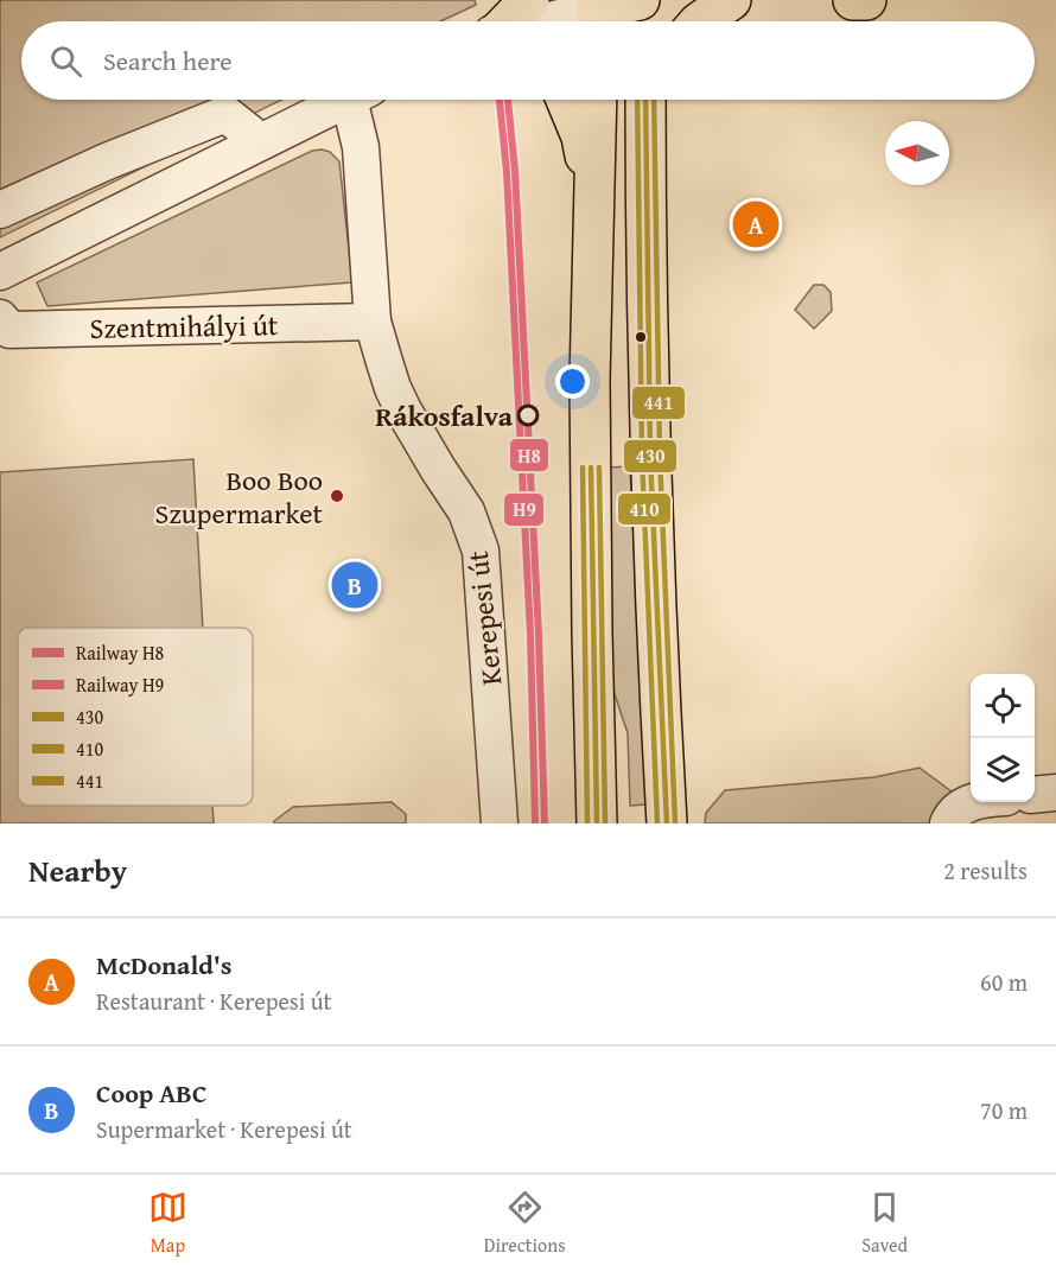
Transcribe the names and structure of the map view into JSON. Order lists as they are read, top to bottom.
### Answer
{
  "streets": {
    "street": ["Szentmihályi út", "Kerepesi út"]
  },
  "crossings": [
    ["Szentmihályi út", "Kerepesi út"]
  ],
  "places": ["Rákosfalva", "Boo Boo Szupermarket"],
  "lines": [
    "rail line H8",
    "rail line H9",
    "transit line 430",
    "transit line 410",
    "transit line 441"
  ],
  "legend": [
    "Railway H8",
    "Railway H9",
    "430",
    "410",
    "441"
  ],
  "north": "left",
  "page": {
    "search": "Search here",
    "pins": ["A", "B"],
    "heading": ["Nearby", "2 results"],
    "list": [
      {
        "mark": "A",
        "name": "McDonald's",
        "note": "Restaurant · Kerepesi út",
        "value": "60 m"
      },
      {
        "mark": "B",
        "name": "Coop ABC",
        "note": "Supermarket · Kerepesi út",
        "value": "70 m"
      }
    ],
    "nav": ["Map", "Directions", "Saved"]
  }
}
